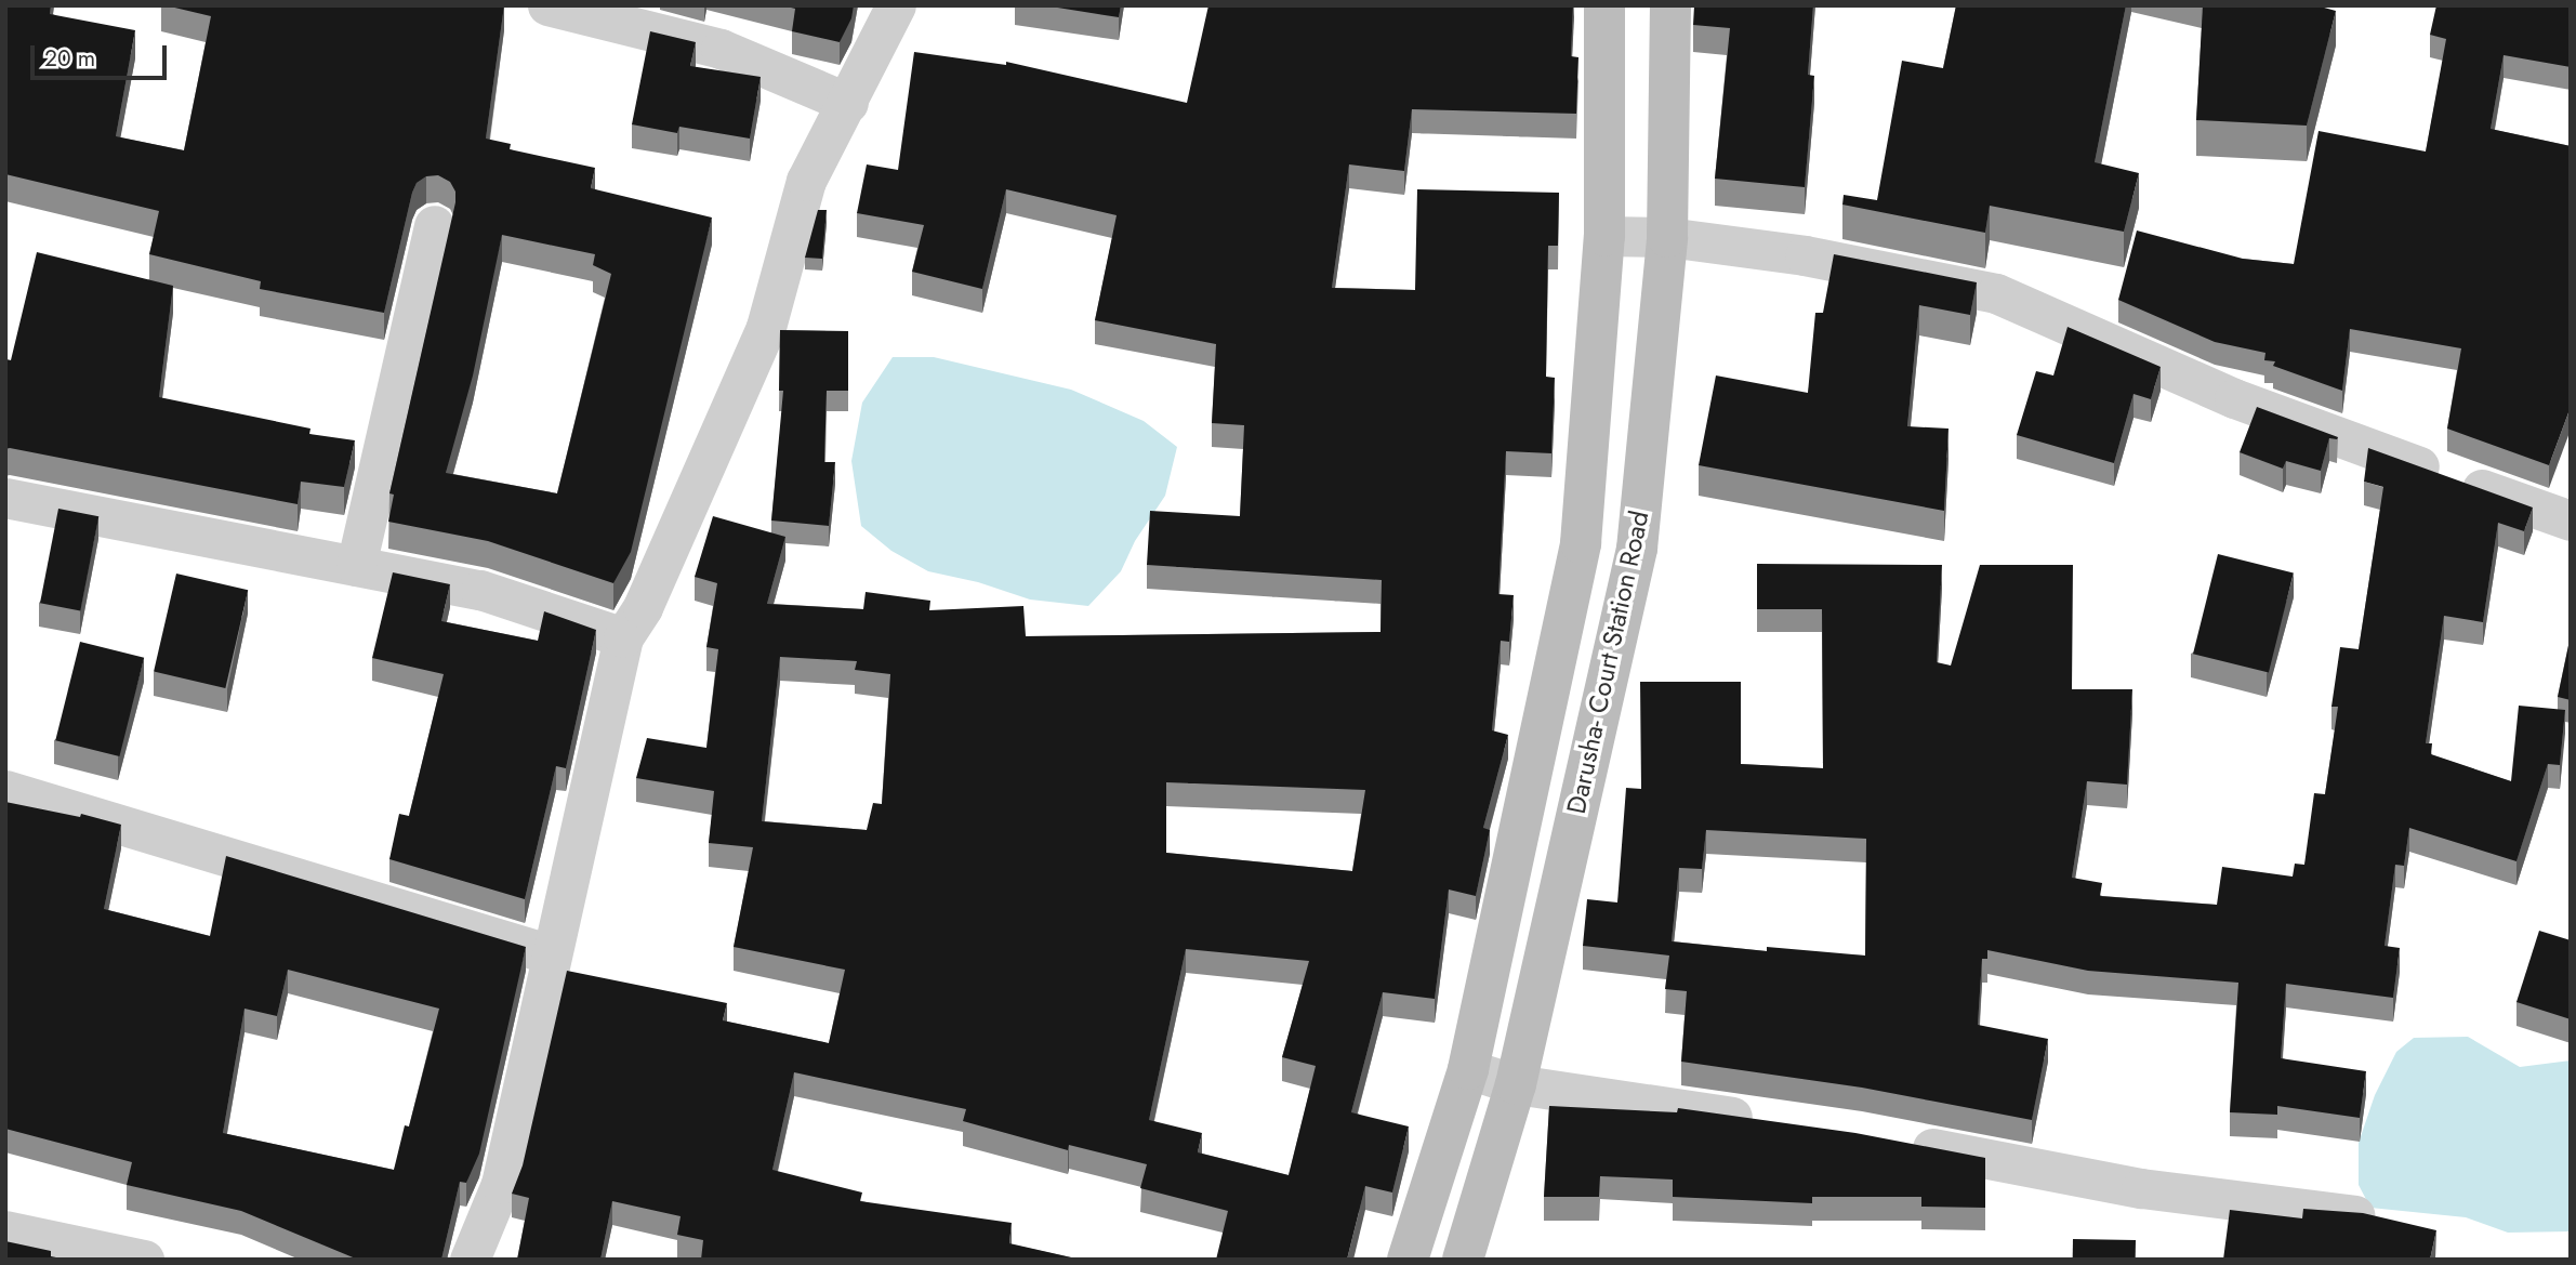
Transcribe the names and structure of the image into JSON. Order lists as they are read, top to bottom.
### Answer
{
  "streets": {
    "street": ["Darusha- Court Station Road"]
  },
  "scale_bar": "20 m"
}
